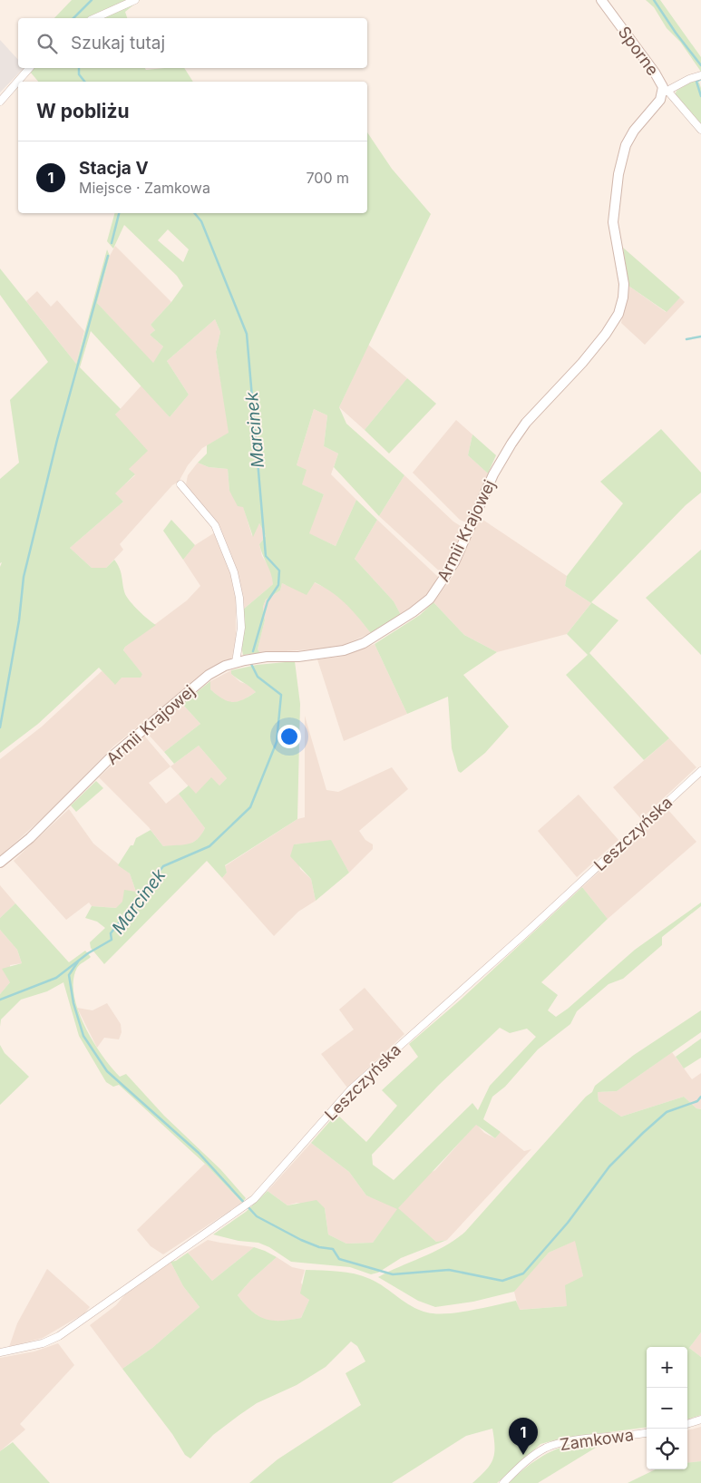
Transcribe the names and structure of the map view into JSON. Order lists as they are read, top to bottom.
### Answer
{
  "streets": {
    "street": [
      "Sporne",
      "Armii Krajowej",
      "Leszczyńska",
      "Zamkowa"
    ]
  },
  "crossings": [
    ["Sporne", "Armii Krajowej"]
  ],
  "water": ["Marcinek"],
  "page": {
    "search": "Szukaj tutaj",
    "heading": "W pobliżu",
    "list": [
      {
        "mark": "1",
        "name": "Stacja V",
        "note": "Miejsce · Zamkowa",
        "value": "700 m"
      }
    ],
    "map_buttons": ["+", "−"],
    "pins": "1"
  }
}
